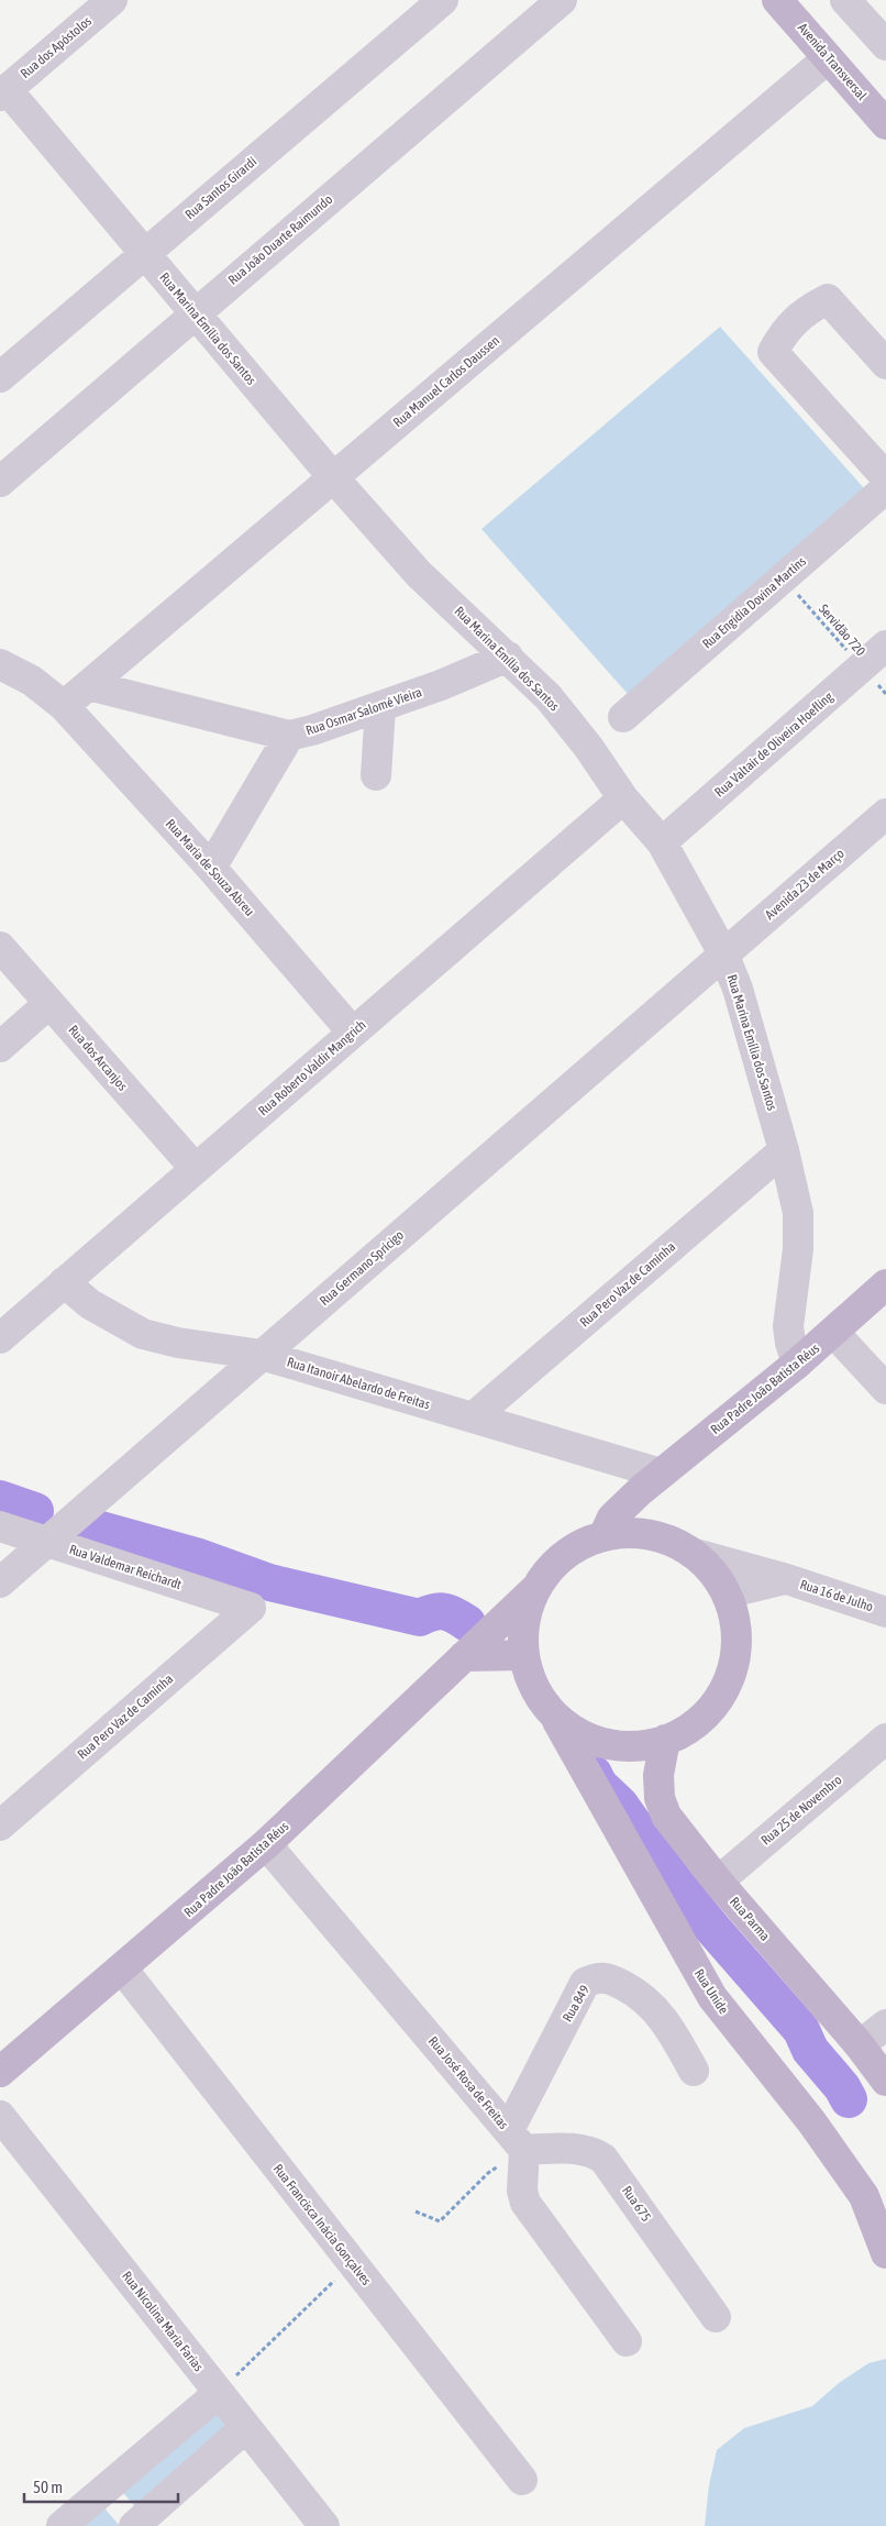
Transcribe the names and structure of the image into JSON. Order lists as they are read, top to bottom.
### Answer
{
  "streets": {
    "main road": [
      "Avenida Transversal",
      "Rua Padre João Batista Réus",
      "Rua Parma",
      "Rua Unide"
    ],
    "street": [
      "Rua dos Apóstolos",
      "Rua Santos Girardi",
      "Rua João Duarte Raimundo",
      "Rua Marina Emília dos Santos",
      "Rua Manuel Carlos Daussen",
      "Rua Engídia Dovina Martins",
      "Rua Osmar Salomé Vieira",
      "Rua Valtair de Oliveira Hoefling",
      "Rua Maria de Souza Abreu",
      "Avenida 23 de Março",
      "Rua dos Arcanjos",
      "Rua Roberto Valdir Mangrich",
      "Rua Germano Spricigo",
      "Rua Pero Vaz de Caminha",
      "Rua Itanoir Abelardo de Freitas",
      "Rua Valdemar Reichardt",
      "Rua 16 de Julho",
      "Rua 25 de Novembro",
      "Rua 849",
      "Rua José Rosa de Freitas",
      "Rua 675",
      "Rua Francisca Inácia Gonçalves",
      "Rua Nicolina Maria Farias"
    ],
    "path": ["Servidão 720"]
  },
  "crossings": [
    ["Rua dos Apóstolos", "Rua Marina Emília dos Santos"],
    ["Avenida Transversal", "Rua Manuel Carlos Daussen"],
    ["Rua Santos Girardi", "Rua Marina Emília dos Santos"],
    ["Rua João Duarte Raimundo", "Rua Marina Emília dos Santos"],
    ["Rua Marina Emília dos Santos", "Rua Manuel Carlos Daussen"],
    ["Rua Marina Emília dos Santos", "Rua Osmar Salomé Vieira"],
    ["Rua Marina Emília dos Santos", "Rua Valtair de Oliveira Hoefling"],
    ["Rua Marina Emília dos Santos", "Avenida 23 de Março"],
    ["Rua Marina Emília dos Santos", "Rua Roberto Valdir Mangrich"],
    ["Rua Marina Emília dos Santos", "Rua Germano Spricigo"],
    ["Rua Marina Emília dos Santos", "Rua Pero Vaz de Caminha"],
    ["Rua Marina Emília dos Santos", "Rua Padre João Batista Réus"],
    ["Rua Manuel Carlos Daussen", "Rua Osmar Salomé Vieira"],
    ["Rua Manuel Carlos Daussen", "Rua Maria de Souza Abreu"],
    ["Rua Engídia Dovina Martins", "Servidão 720"],
    ["Servidão 720", "Rua Valtair de Oliveira Hoefling"],
    ["Rua Maria de Souza Abreu", "Rua Roberto Valdir Mangrich"],
    ["Avenida 23 de Março", "Rua Germano Spricigo"],
    ["Rua dos Arcanjos", "Rua Roberto Valdir Mangrich"],
    ["Rua Roberto Valdir Mangrich", "Rua Itanoir Abelardo de Freitas"],
    ["Rua Germano Spricigo", "Rua Itanoir Abelardo de Freitas"],
    ["Rua Germano Spricigo", "Rua Valdemar Reichardt"],
    ["Rua Pero Vaz de Caminha", "Rua Itanoir Abelardo de Freitas"],
    ["Rua Pero Vaz de Caminha", "Rua Valdemar Reichardt"],
    ["Rua Itanoir Abelardo de Freitas", "Rua Padre João Batista Réus"],
    ["Rua Padre João Batista Réus", "Rua Unide"],
    ["Rua Padre João Batista Réus", "Rua José Rosa de Freitas"],
    ["Rua Padre João Batista Réus", "Rua Francisca Inácia Gonçalves"],
    ["Rua 25 de Novembro", "Rua Parma"],
    ["Rua 849", "Rua José Rosa de Freitas"],
    ["Rua 849", "Rua 675"],
    ["Rua José Rosa de Freitas", "Rua 675"]
  ],
  "scale_bar": "50 m"
}
